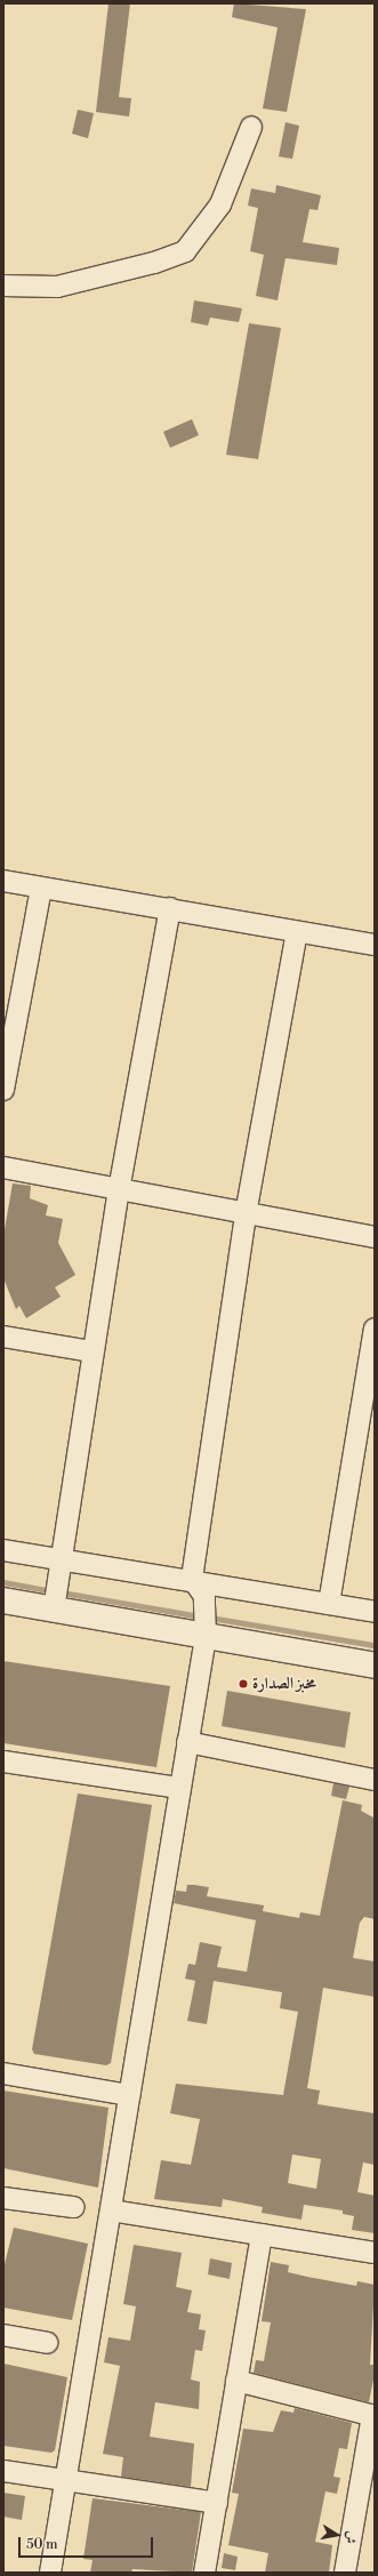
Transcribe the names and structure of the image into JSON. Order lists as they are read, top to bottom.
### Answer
{
  "places": ["مخبز الصدارة"],
  "scale_bar": "50 m",
  "north": "right"
}
